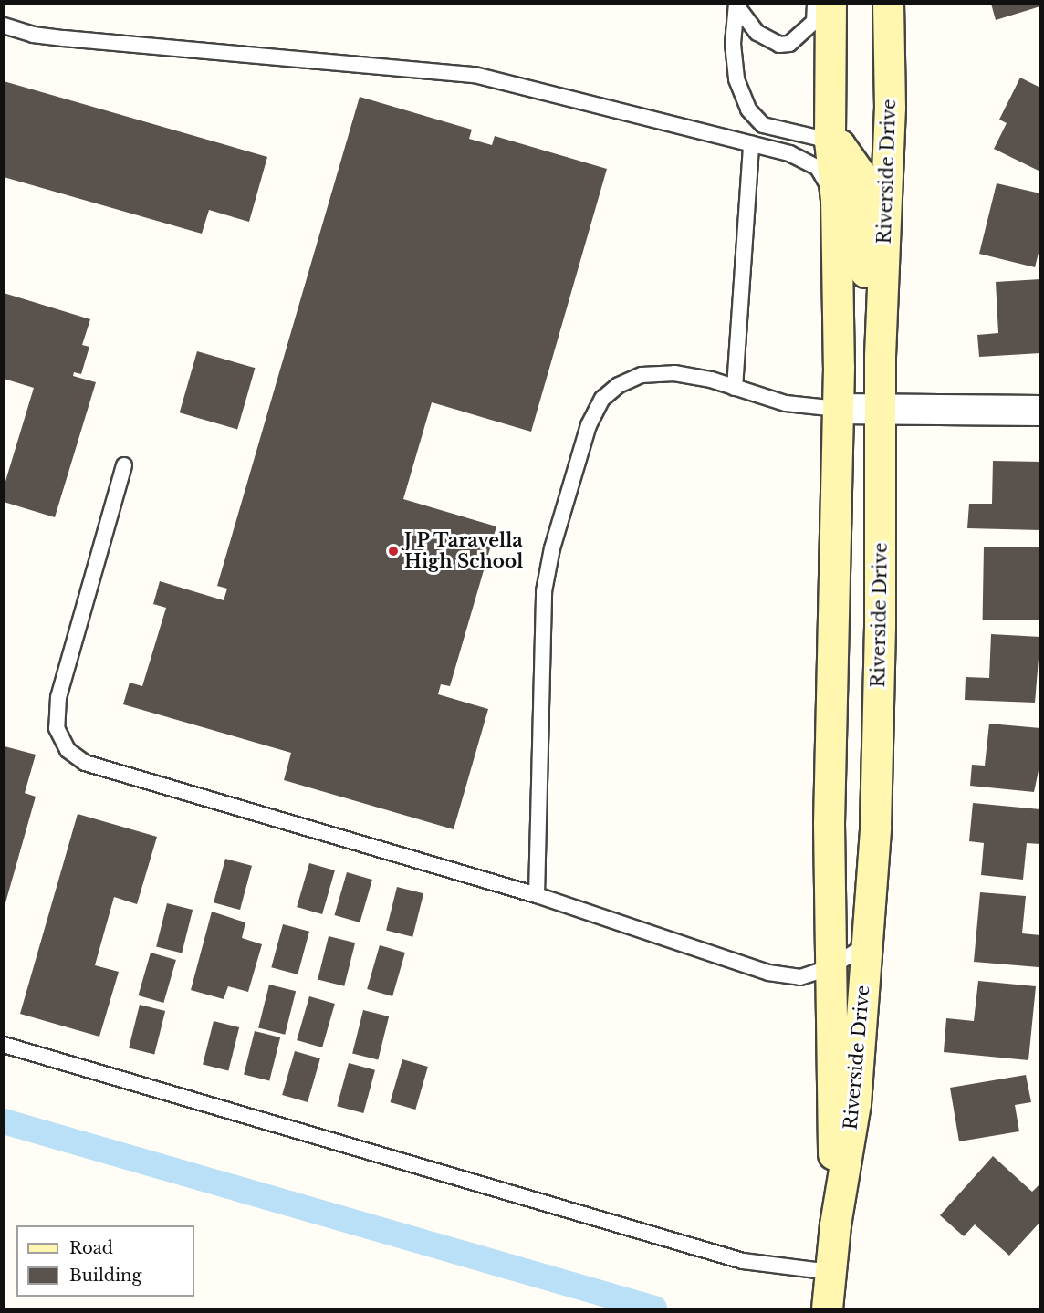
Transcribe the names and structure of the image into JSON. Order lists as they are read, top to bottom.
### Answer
{
  "streets": {
    "street": ["Riverside Drive"]
  },
  "places": ["J P Taravella High School"],
  "legend": ["Road", "Building"]
}
